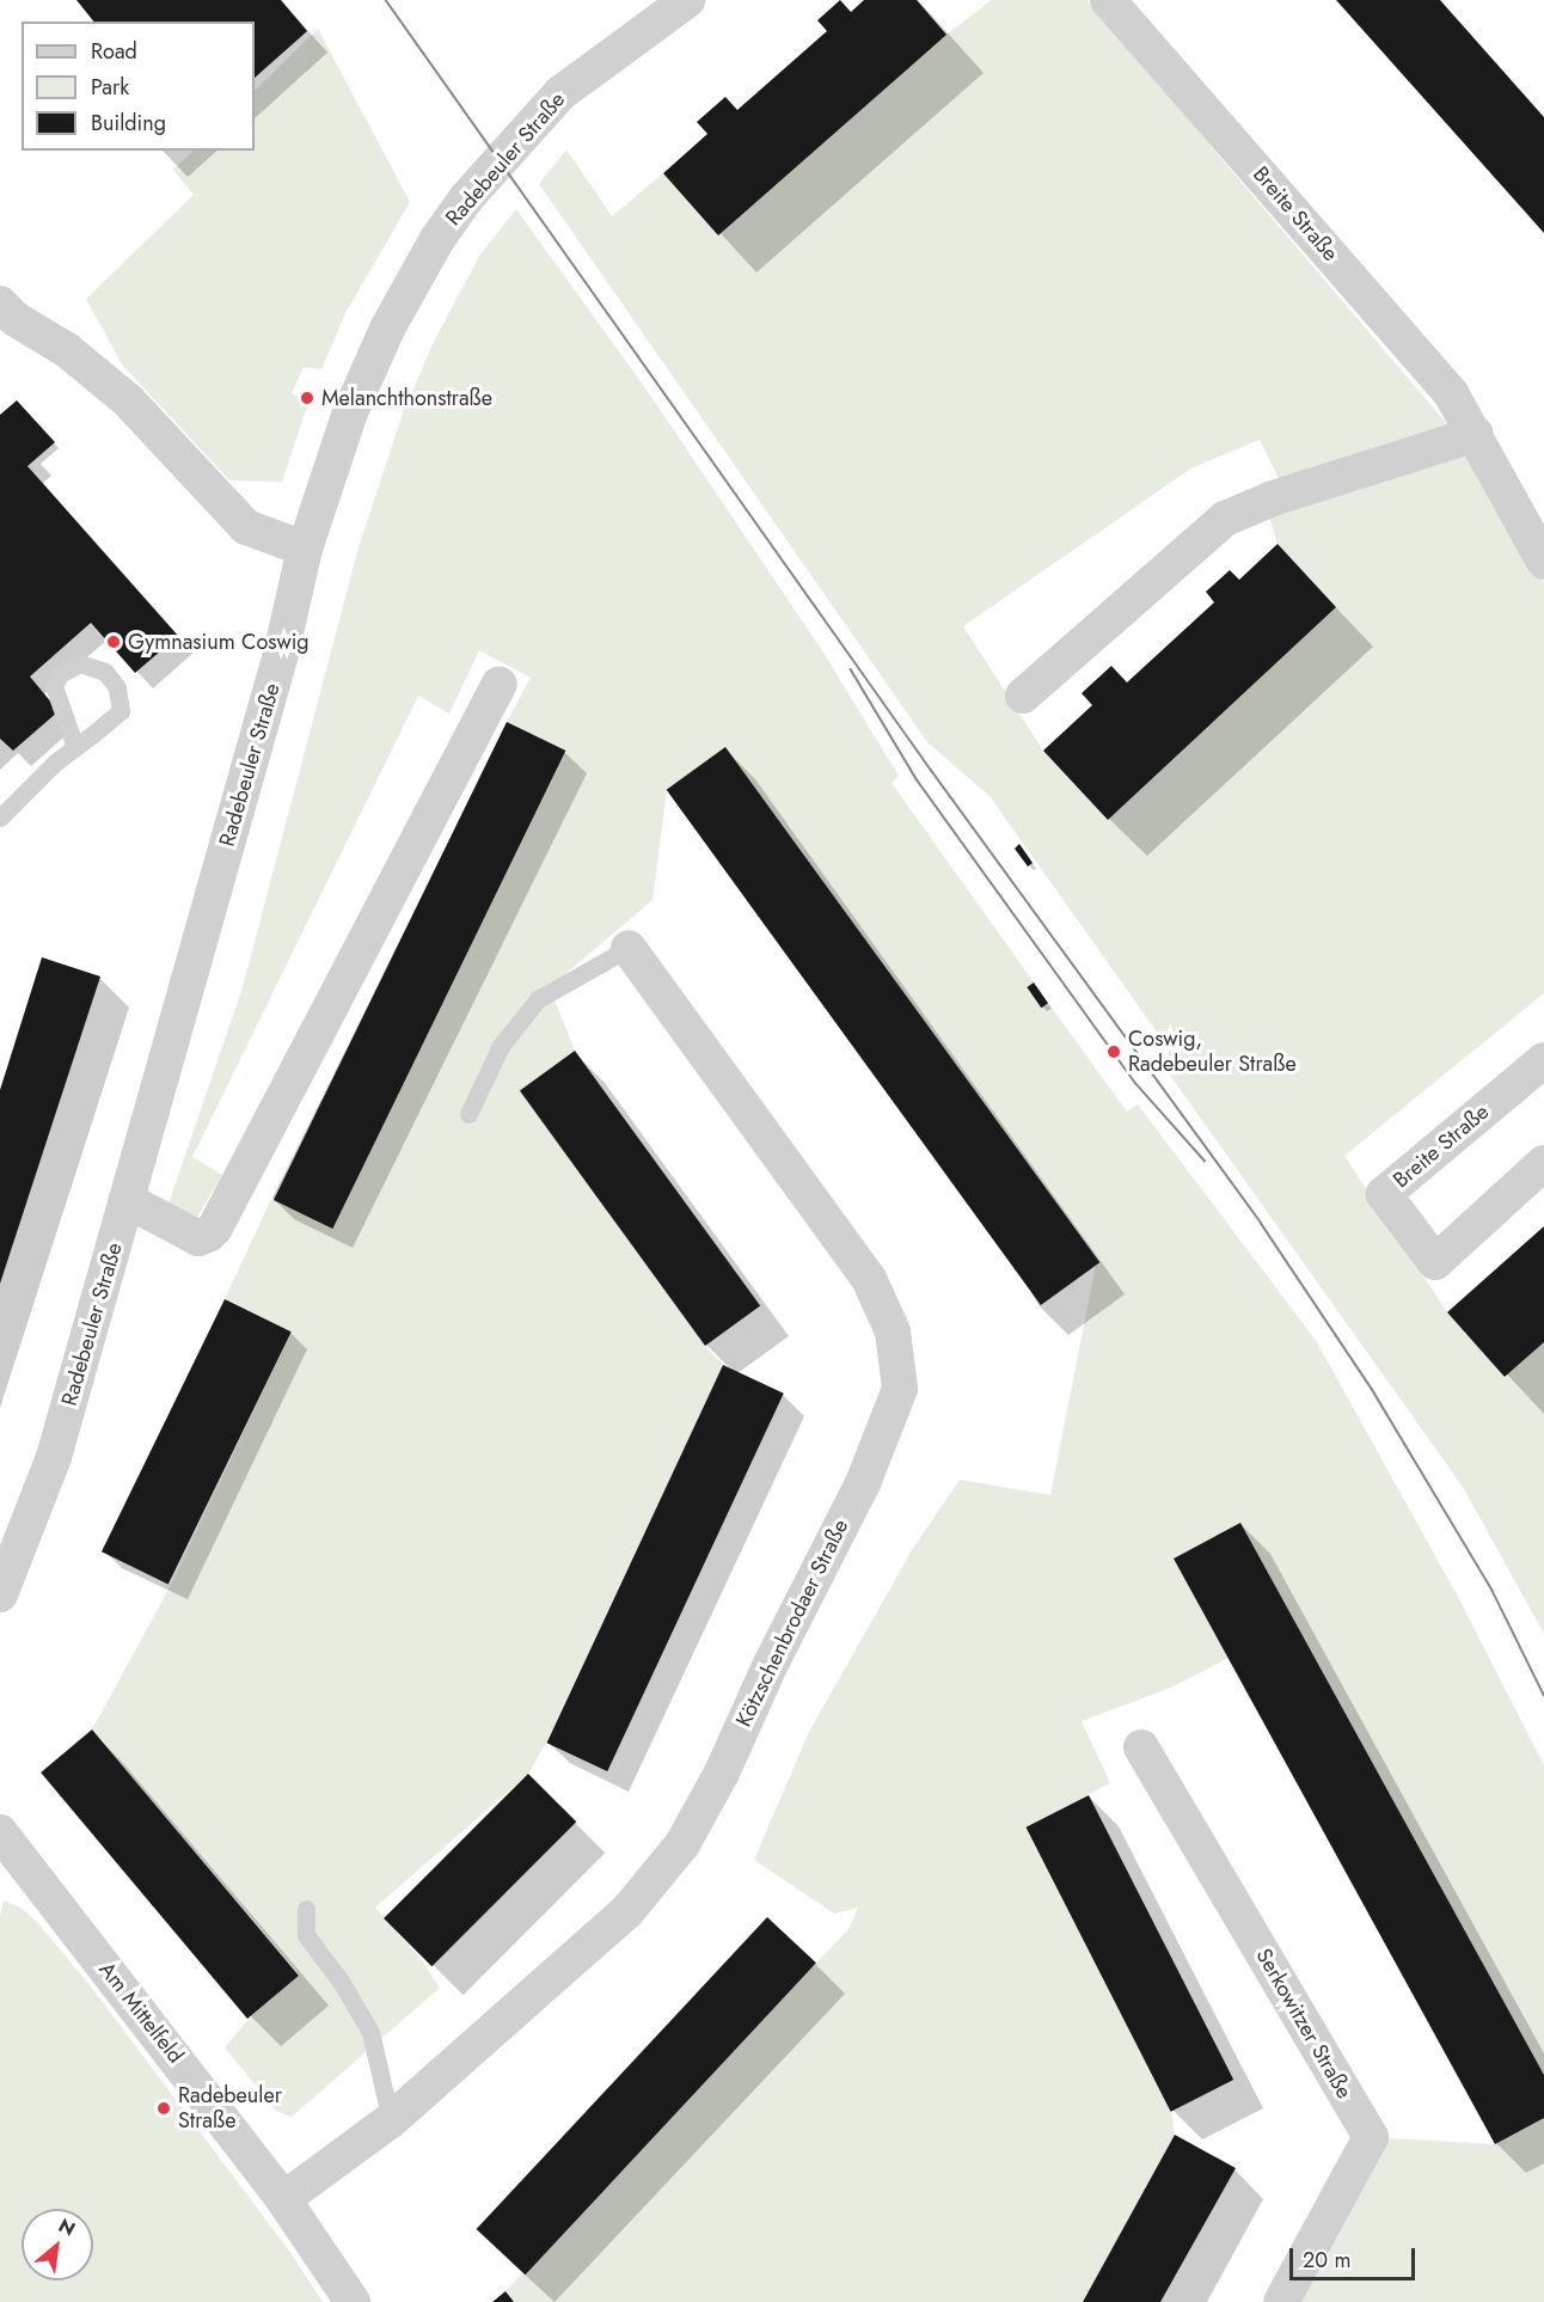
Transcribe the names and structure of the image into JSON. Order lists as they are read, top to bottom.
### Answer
{
  "streets": {
    "street": [
      "Radebeuler Straße",
      "Breite Straße",
      "Kötzschenbrodaer Straße",
      "Am Mittelfeld",
      "Serkowitzer Straße"
    ]
  },
  "crossings": [
    ["Kötzschenbrodaer Straße", "Am Mittelfeld"]
  ],
  "places": [
    "Melanchthonstraße",
    "Gymnasium Coswig",
    "Coswig, Radebeuler Straße",
    "Radebeuler Straße"
  ],
  "legend": ["Road", "Park", "Building"],
  "scale_bar": "20 m",
  "north": "top right"
}
